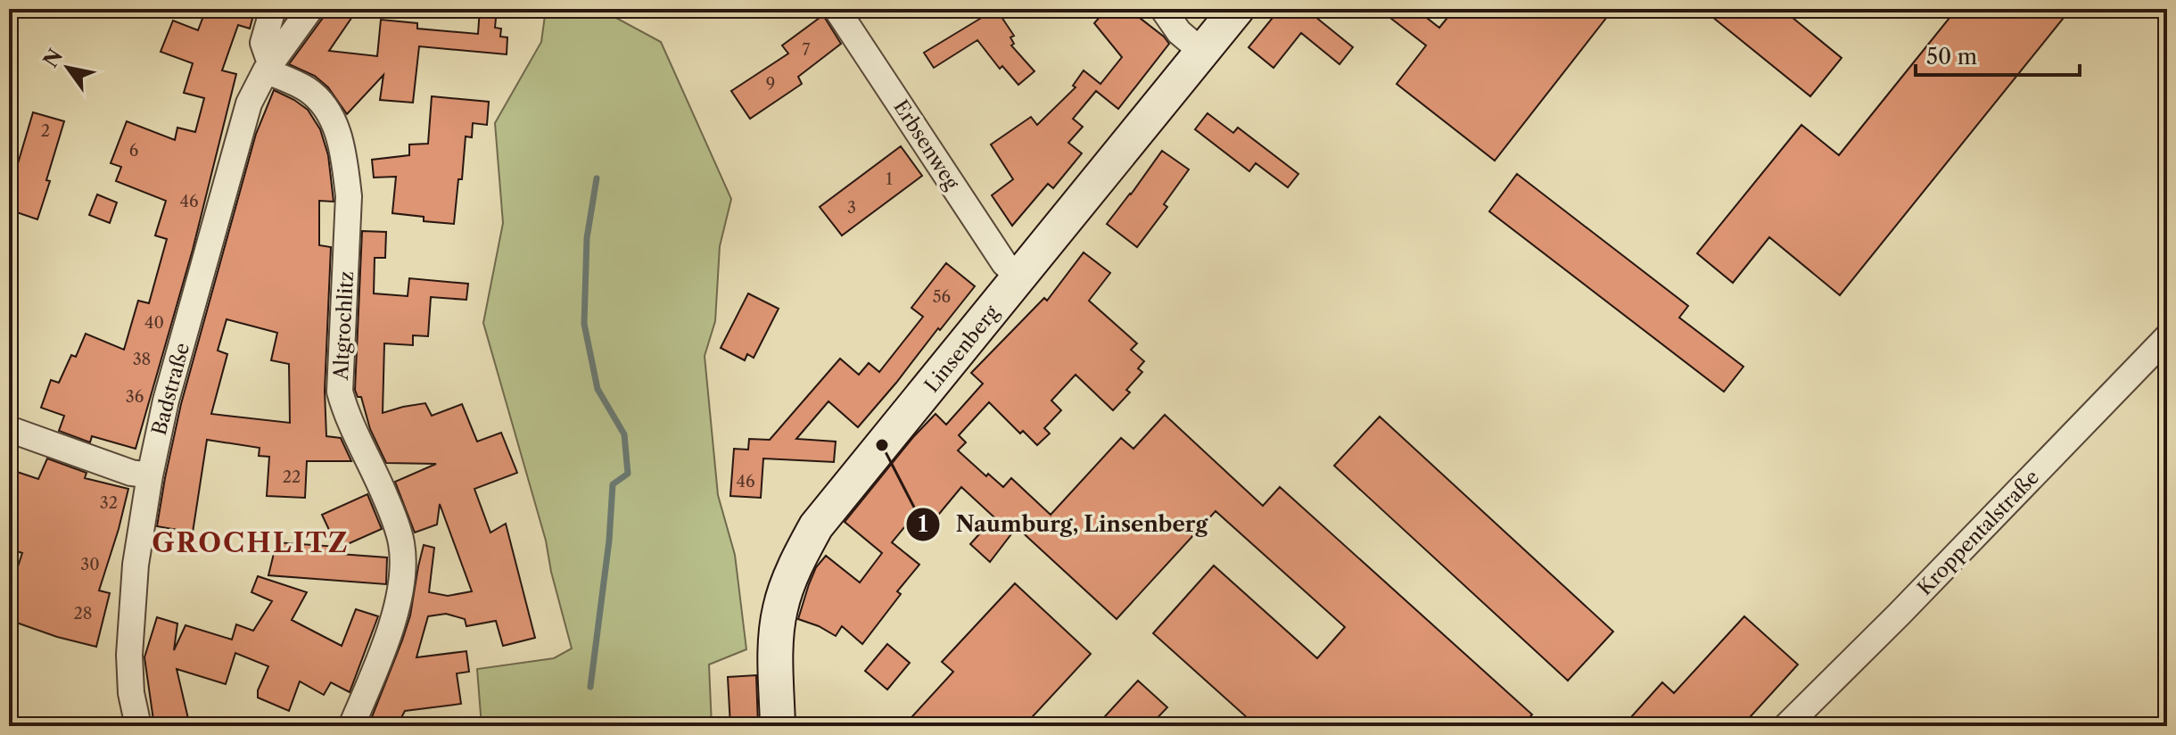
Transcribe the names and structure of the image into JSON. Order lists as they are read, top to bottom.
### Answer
{
  "streets": {
    "main road": ["Linsenberg"],
    "street": [
      "Erbsenweg",
      "Altgrochlitz",
      "Badstraße",
      "Kroppentalstraße"
    ]
  },
  "crossings": [
    ["Erbsenweg", "Linsenberg"],
    ["Altgrochlitz", "Badstraße"]
  ],
  "districts": ["GROCHLITZ"],
  "places": ["Naumburg, Linsenberg"],
  "house_numbers": [
    "7",
    "9",
    "2",
    "6",
    "1",
    "46",
    "3",
    "56",
    "40",
    "38",
    "36",
    "22",
    "46",
    "32",
    "30",
    "28"
  ],
  "scale_bar": "50 m",
  "north": "top left"
}
